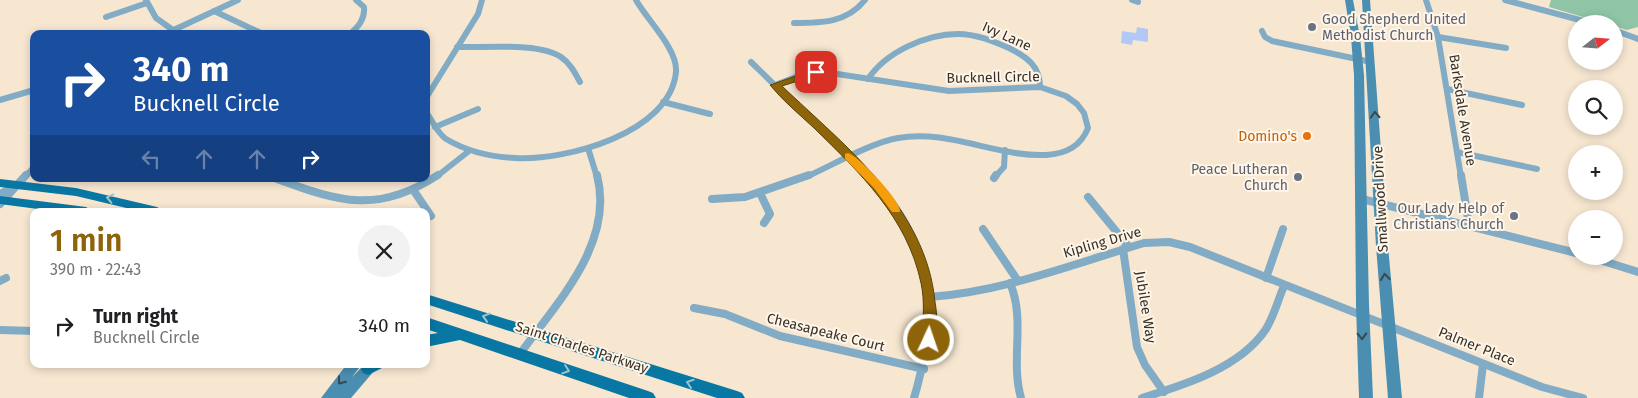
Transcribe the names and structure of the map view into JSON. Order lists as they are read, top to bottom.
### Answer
{
  "streets": {
    "main road": ["Smallwood Drive", "Saint Charles Parkway"],
    "street": [
      "Ivy Lane",
      "Bucknell Circle",
      "Barksdale Avenue",
      "Kipling Drive",
      "Jubilee Way",
      "Cheasapeake Court",
      "Palmer Place"
    ]
  },
  "crossings": [
    ["Ivy Lane", "Bucknell Circle"],
    ["Smallwood Drive", "Kipling Drive"],
    ["Smallwood Drive", "Palmer Place"],
    ["Kipling Drive", "Jubilee Way"],
    ["Kipling Drive", "Palmer Place"]
  ],
  "places": [
    "Good Shepherd United Methodist Church",
    "Domino's",
    "Peace Lutheran Church",
    "Our Lady Help of Christians Church"
  ],
  "north": "right",
  "page": {
    "map_buttons": ["+", "−"],
    "turn": ["340 m", "Bucknell Circle"],
    "heading": ["1 min", "390 m · 22:43"],
    "list": [
      {
        "name": "Turn right",
        "note": "Bucknell Circle",
        "value": "340 m"
      }
    ]
  }
}
